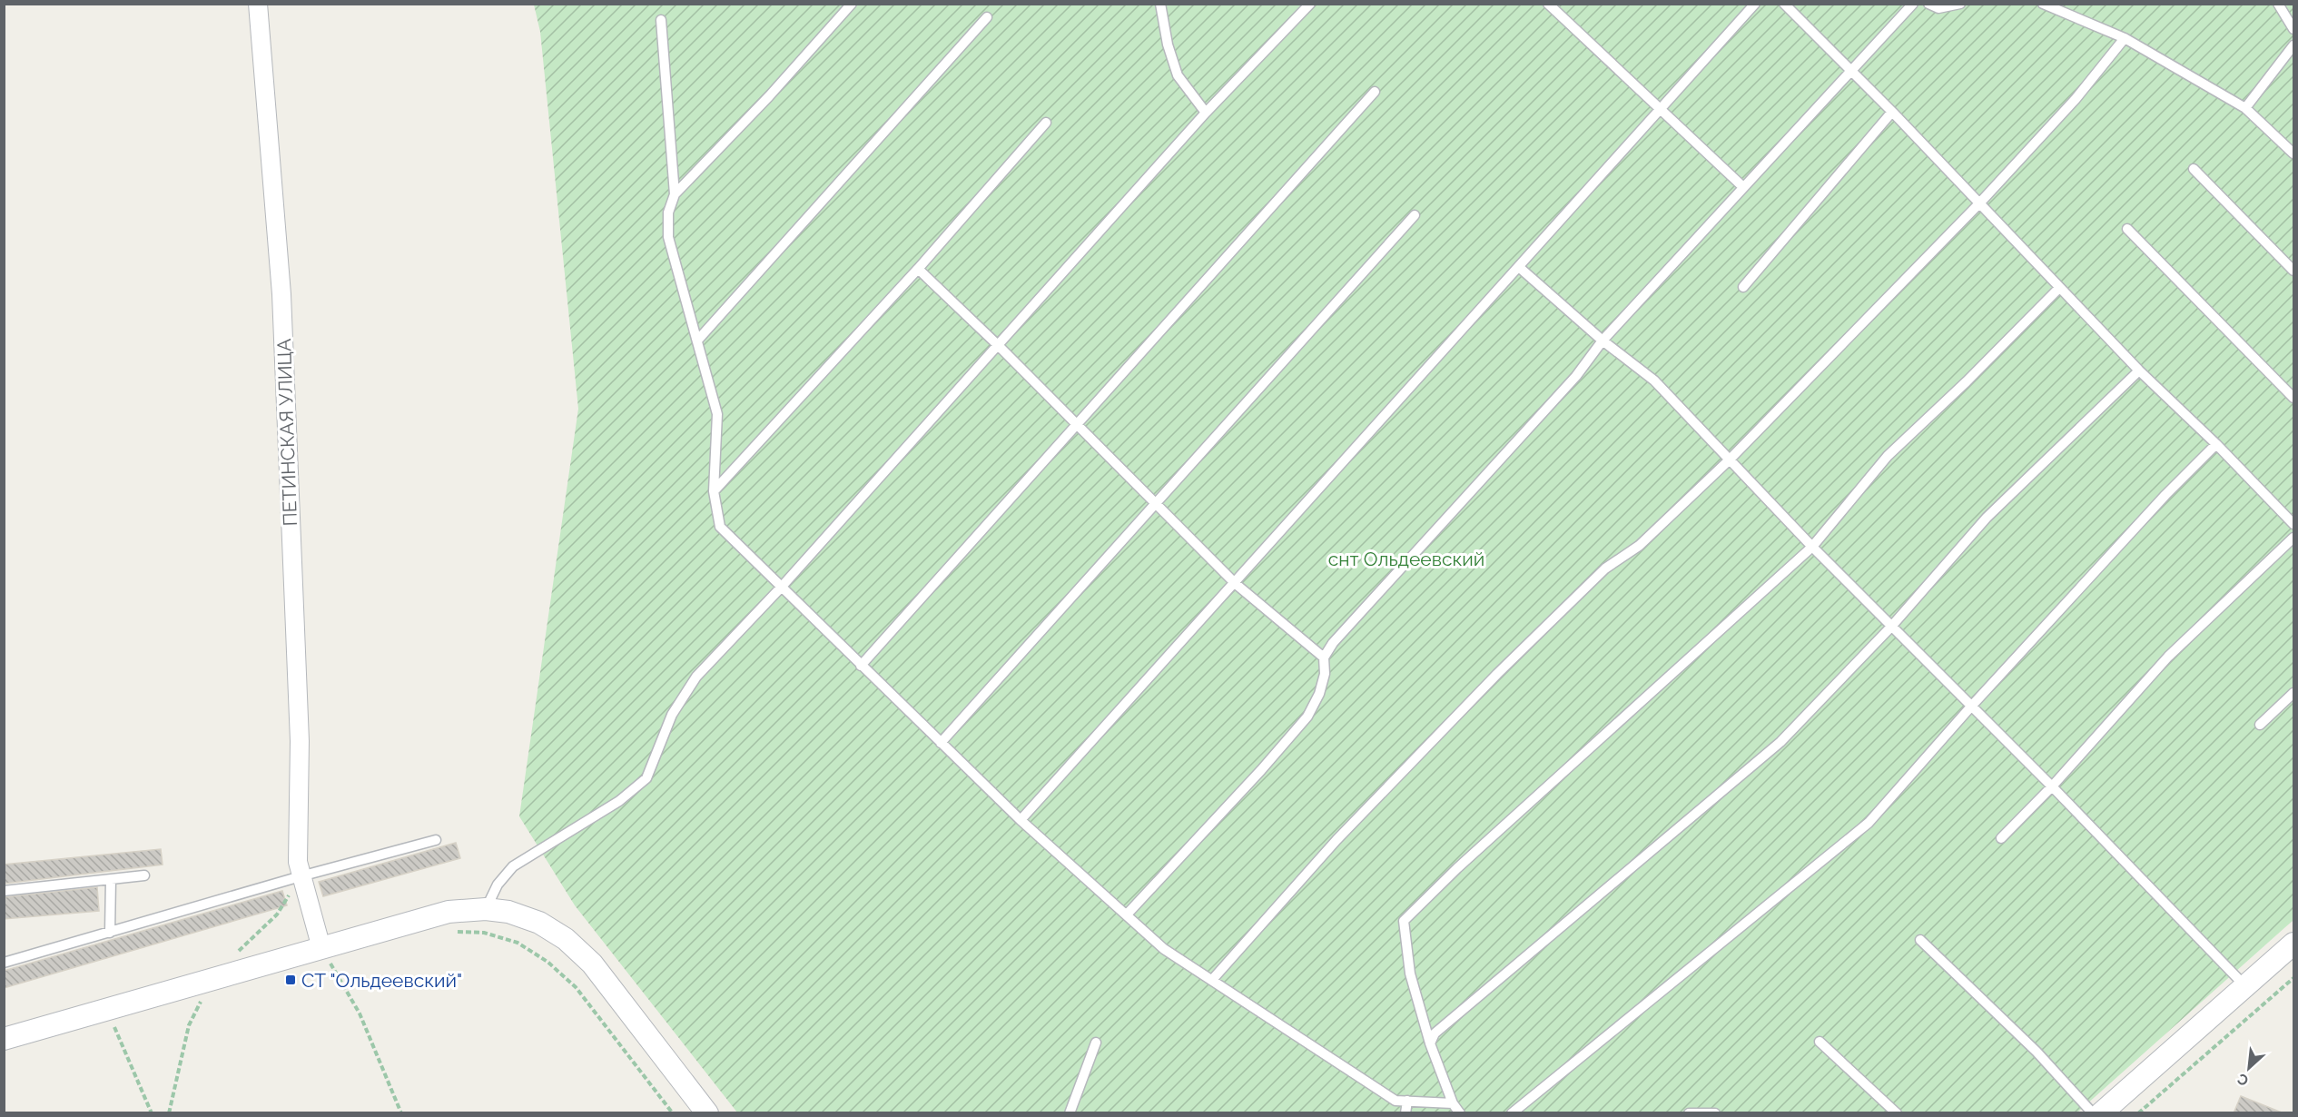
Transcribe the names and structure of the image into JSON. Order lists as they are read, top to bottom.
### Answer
{
  "streets": {
    "street": ["ПЕТИНСКАЯ УЛИЦА"]
  },
  "parks": ["снт Ольдеевский"],
  "places": {
    "transit": ["СТ \"Ольдеевский\""]
  },
  "north": "bottom left"
}
